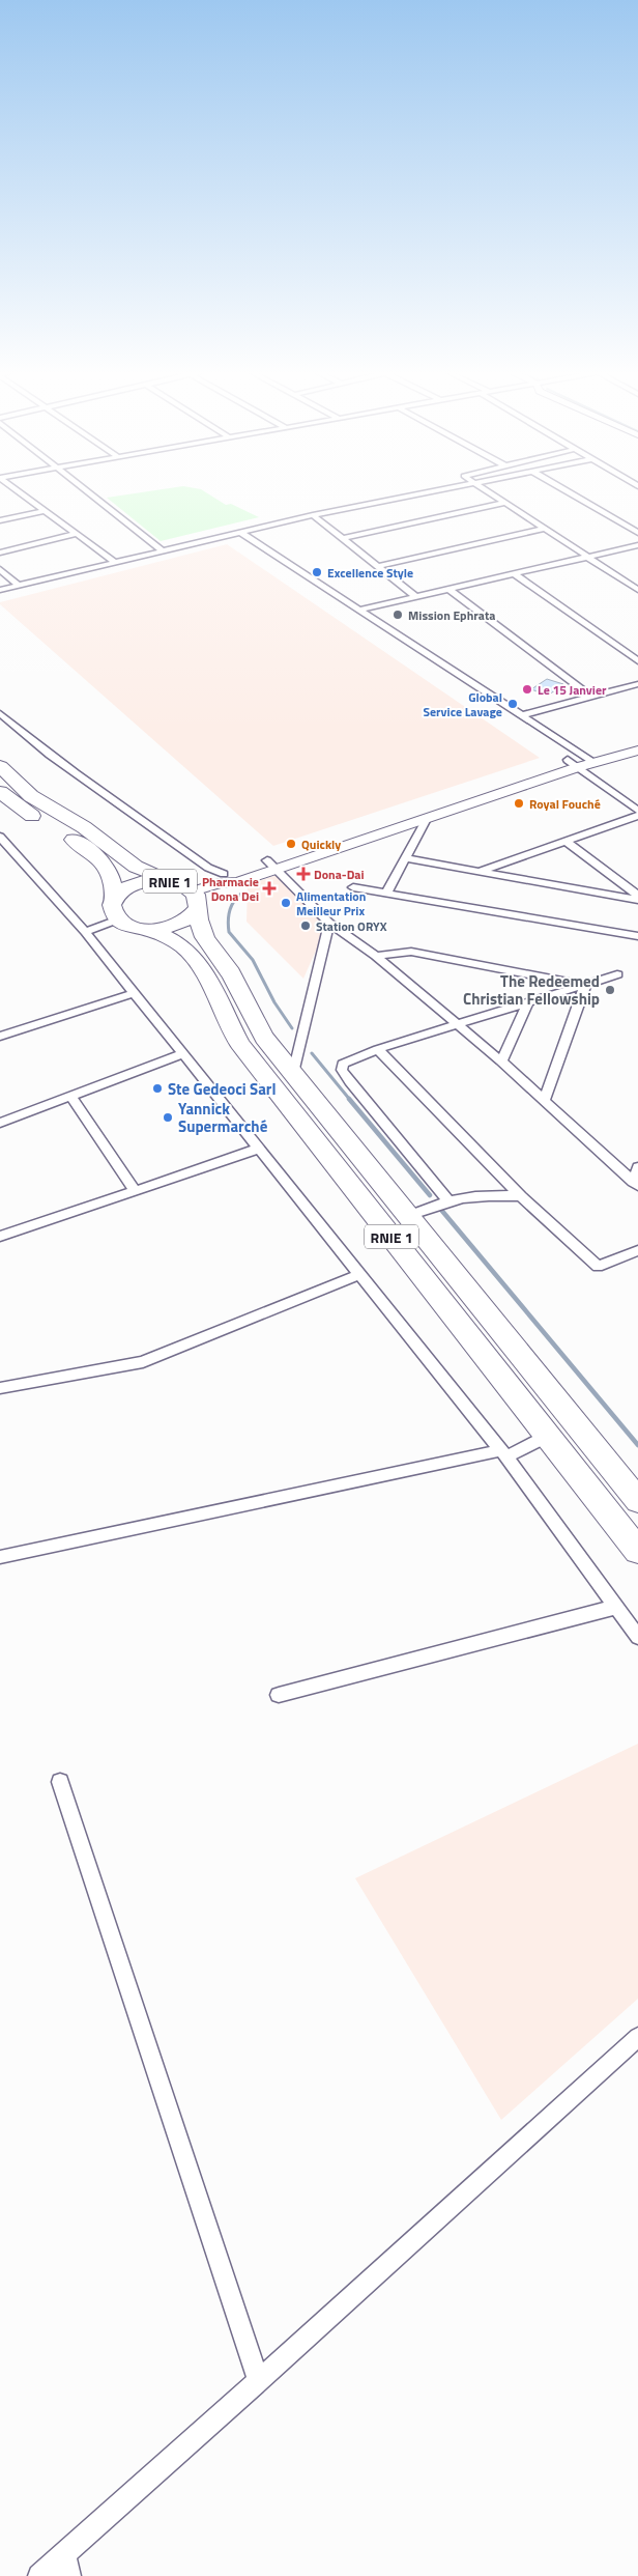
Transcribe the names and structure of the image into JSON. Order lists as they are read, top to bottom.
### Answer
{
  "streets": {
    "highway": ["RNIE 1"]
  },
  "places": {
    "other": [
      "Excellence Style",
      "Mission Ephrata",
      "Le 15 Janvier",
      "Global Service Lavage",
      "Royal Fouché",
      "Quickly",
      "Alimentation Meilleur Prix",
      "Station ORYX",
      "The Redeemed Christian Fellowship",
      "Ste Gedeoci Sarl",
      "Yannick Supermarché"
    ],
    "health": ["Dona-Dai", "Pharmacie Dona Dei"]
  }
}
